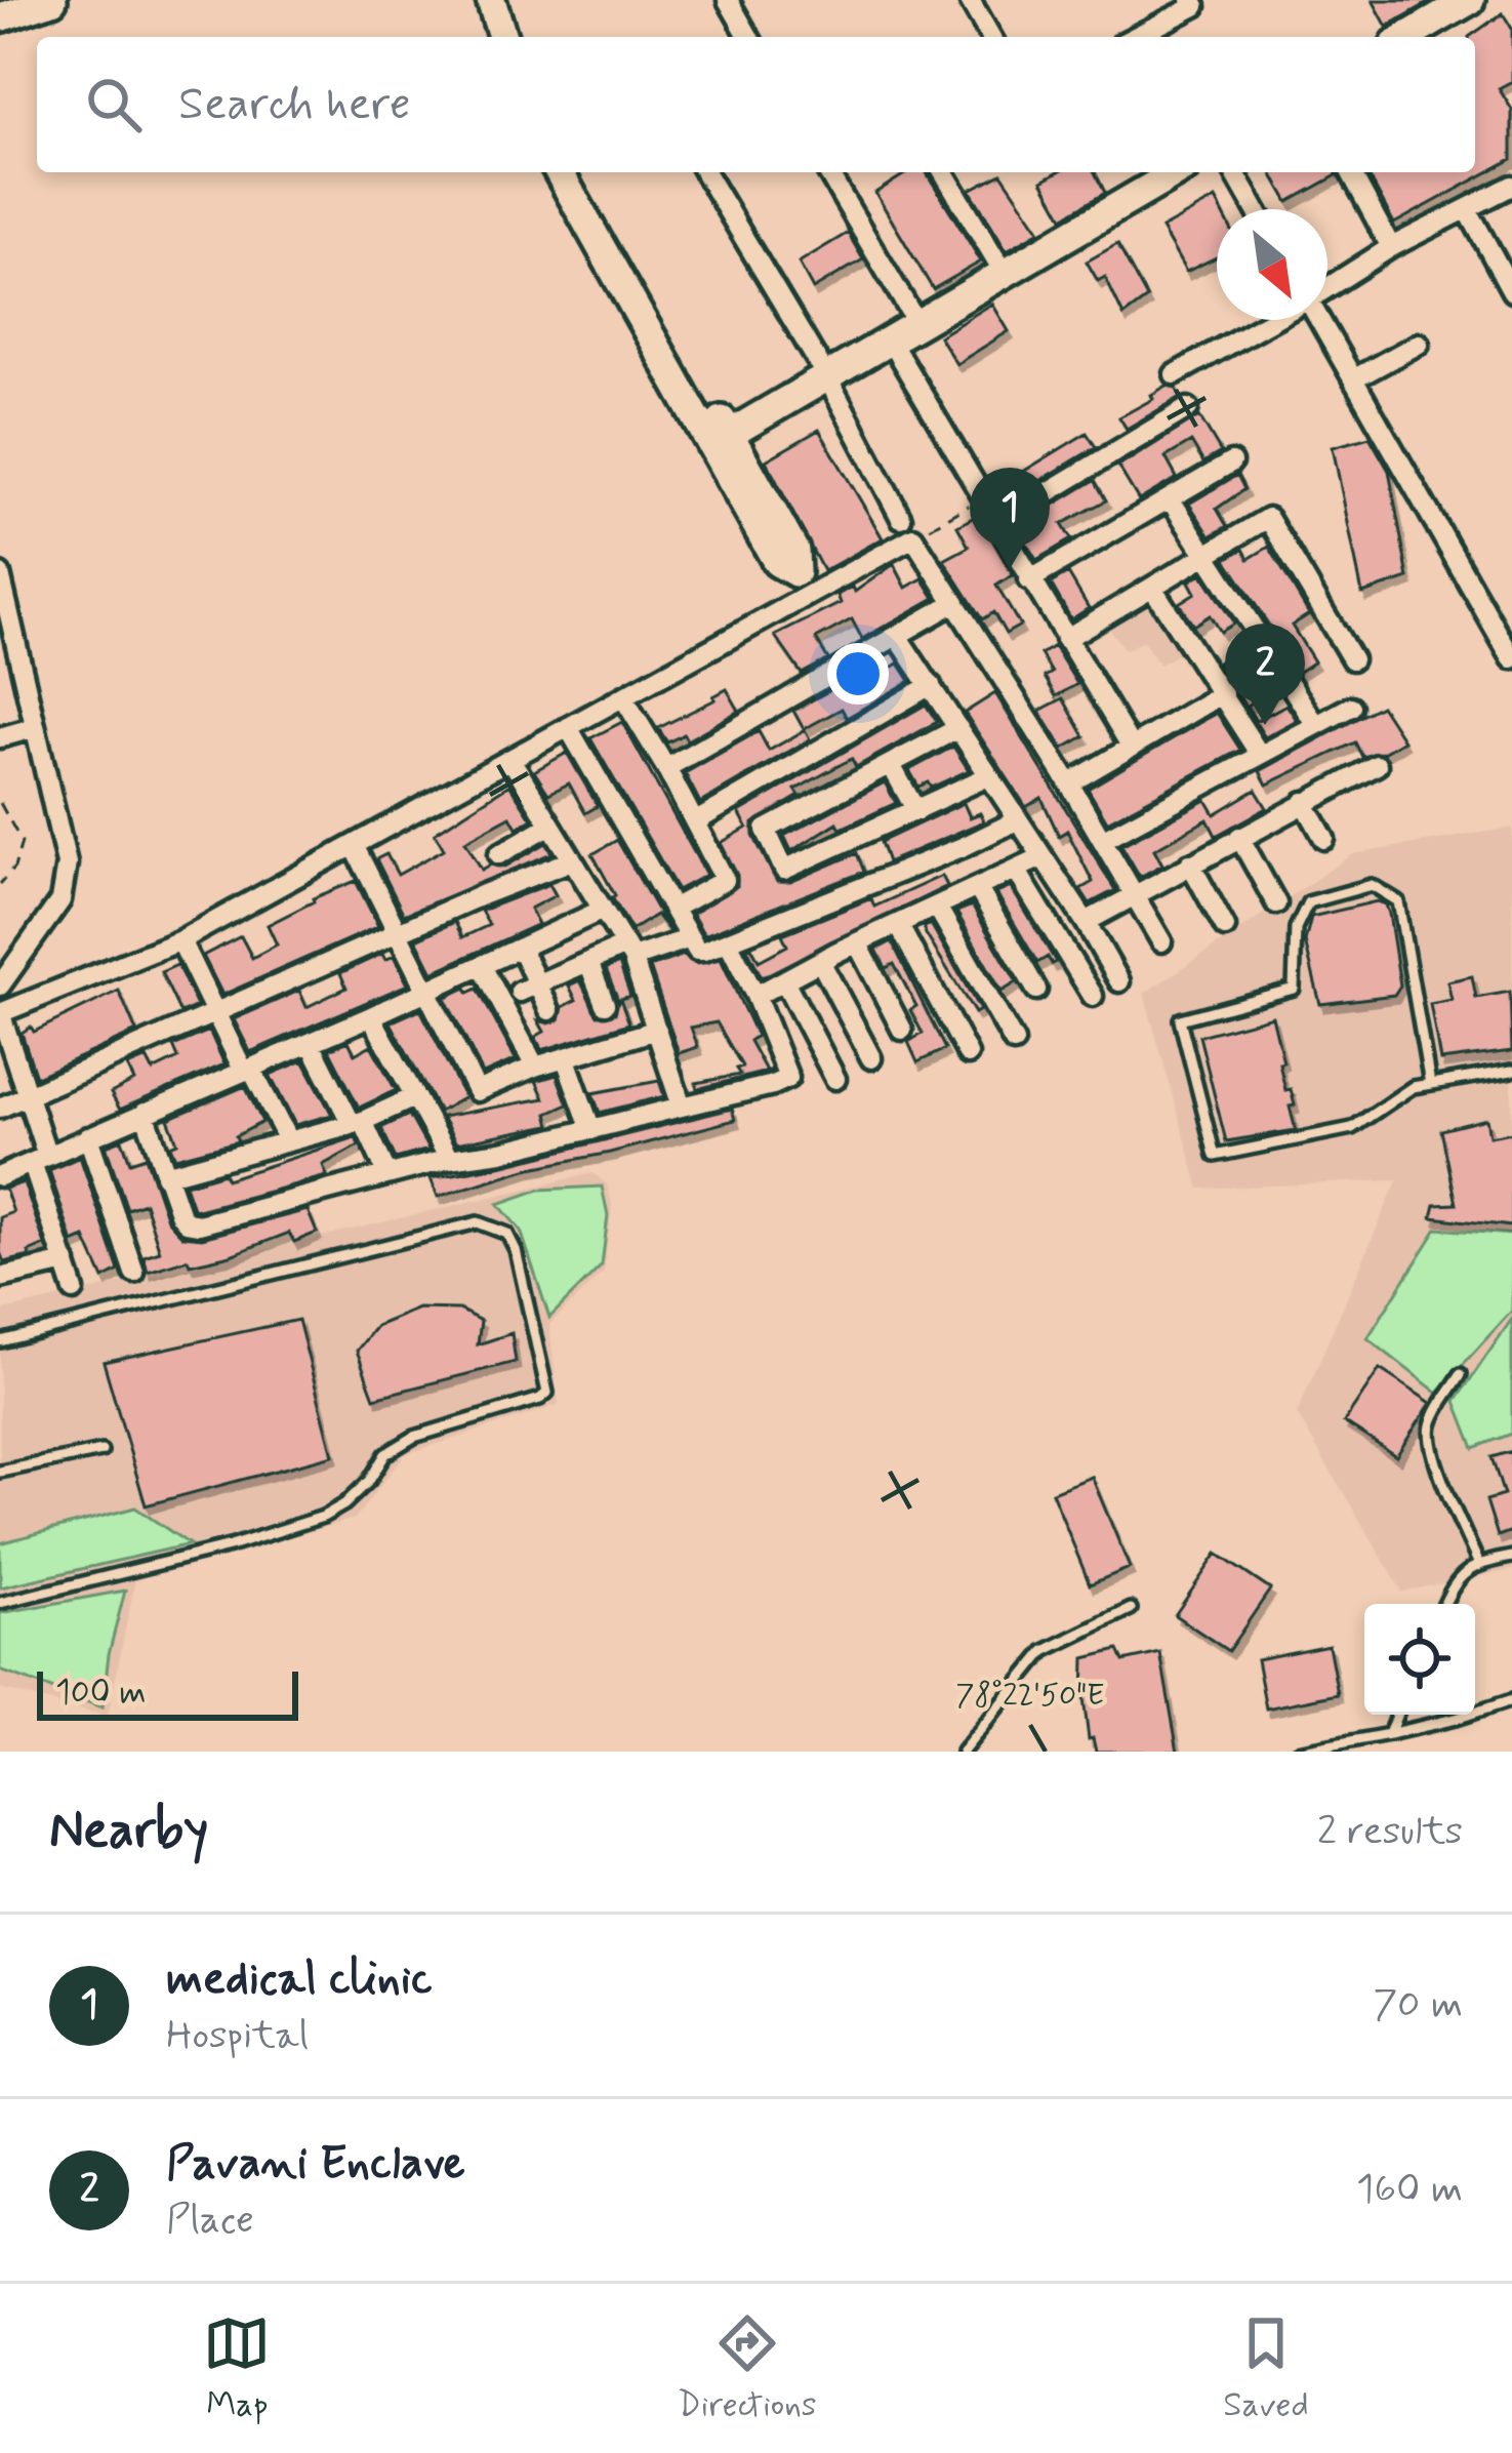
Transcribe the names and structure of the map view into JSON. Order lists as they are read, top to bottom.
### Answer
{
  "scale_bar": "100 m",
  "north": "bottom right",
  "page": {
    "search": "Search here",
    "pins": ["1", "2"],
    "scale": "100 m",
    "heading": ["Nearby", "2 results"],
    "list": [
      {
        "mark": "1",
        "name": "medical clinic",
        "note": "Hospital",
        "value": "70 m"
      },
      {
        "mark": "2",
        "name": "Pavani Enclave",
        "note": "Place",
        "value": "160 m"
      }
    ],
    "nav": ["Map", "Directions", "Saved"]
  },
  "coordinates": ["78°22'50\"E"]
}
